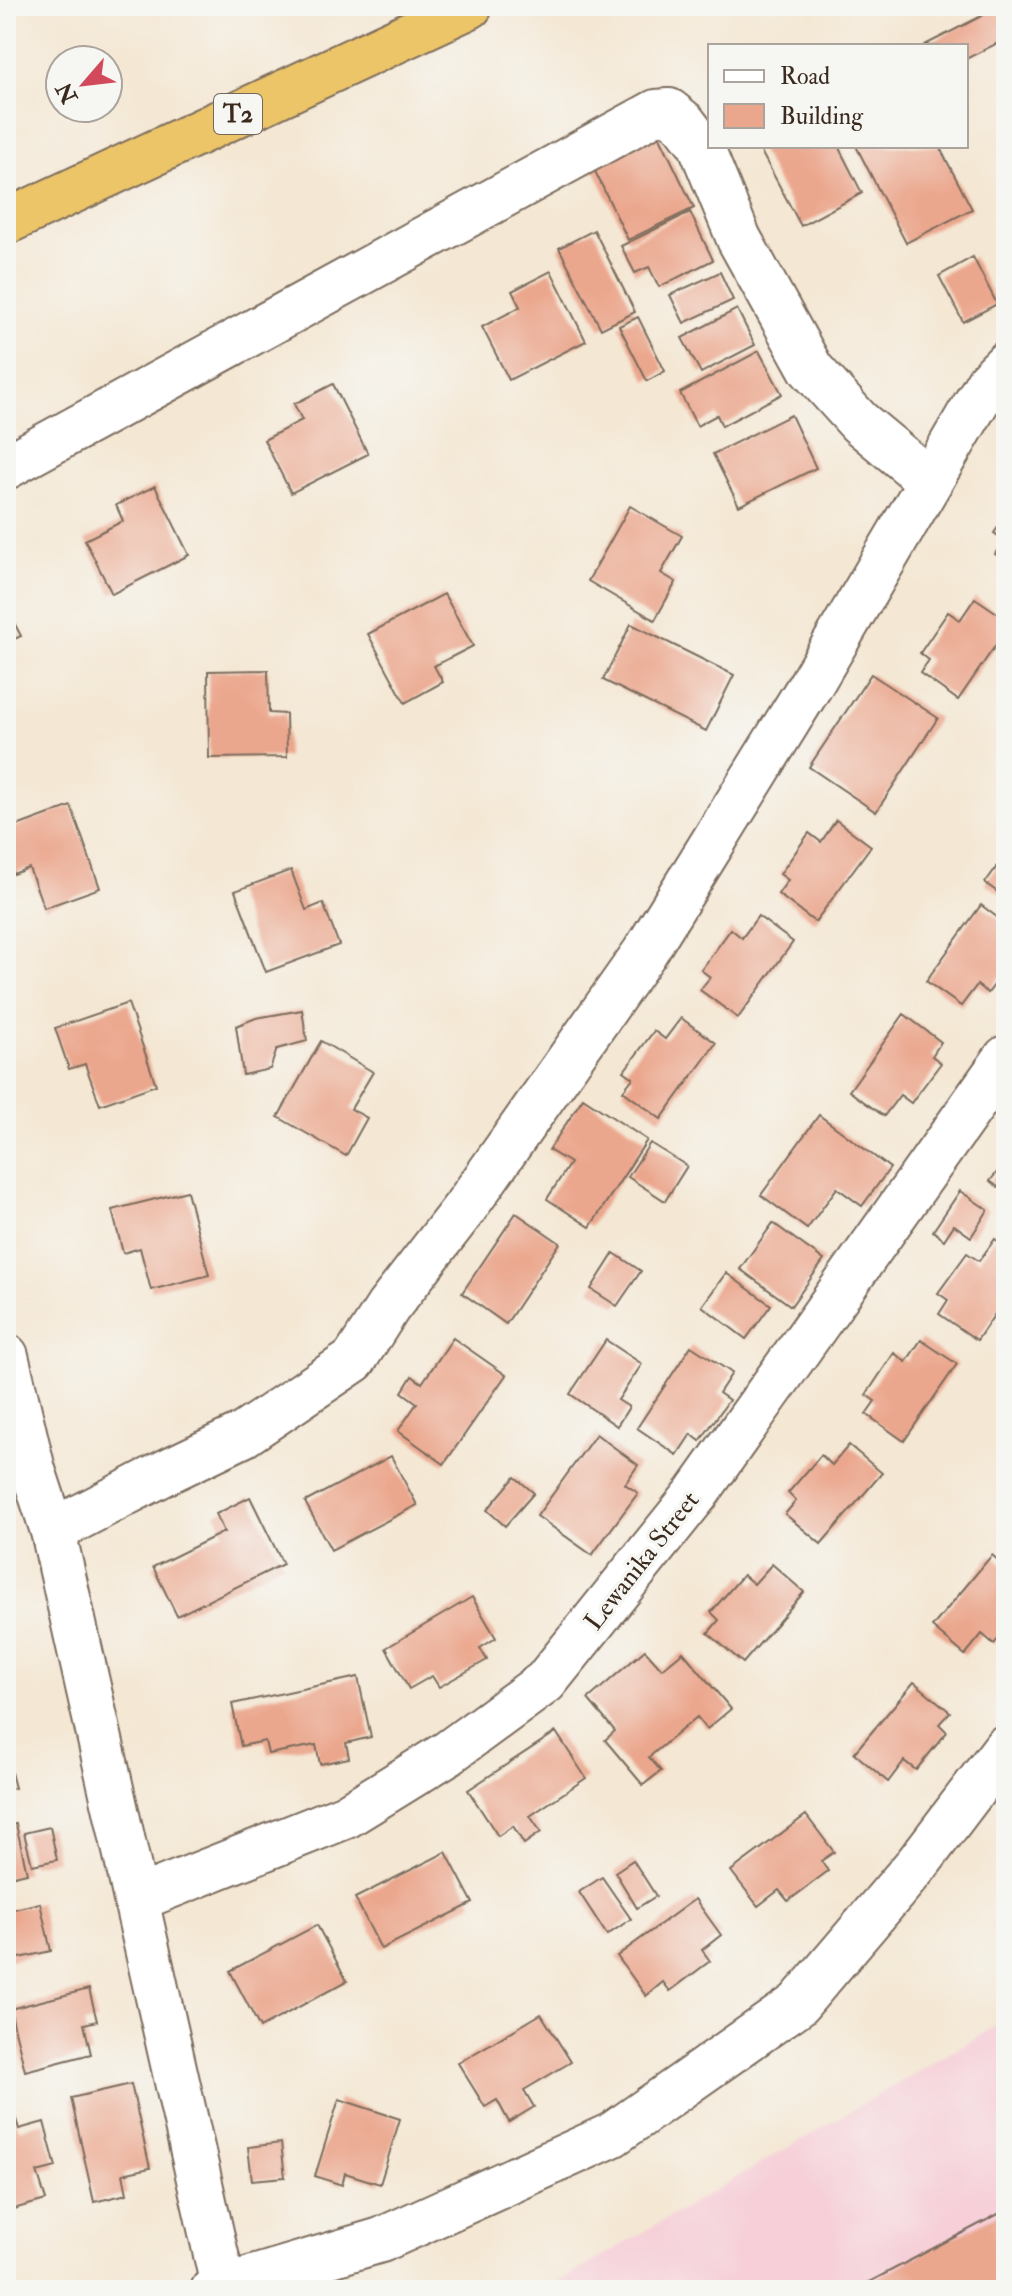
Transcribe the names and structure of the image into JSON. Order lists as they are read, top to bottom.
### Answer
{
  "streets": {
    "highway": ["T2"],
    "street": ["Lewanika Street"]
  },
  "legend": ["Road", "Building"],
  "north": "bottom left"
}
